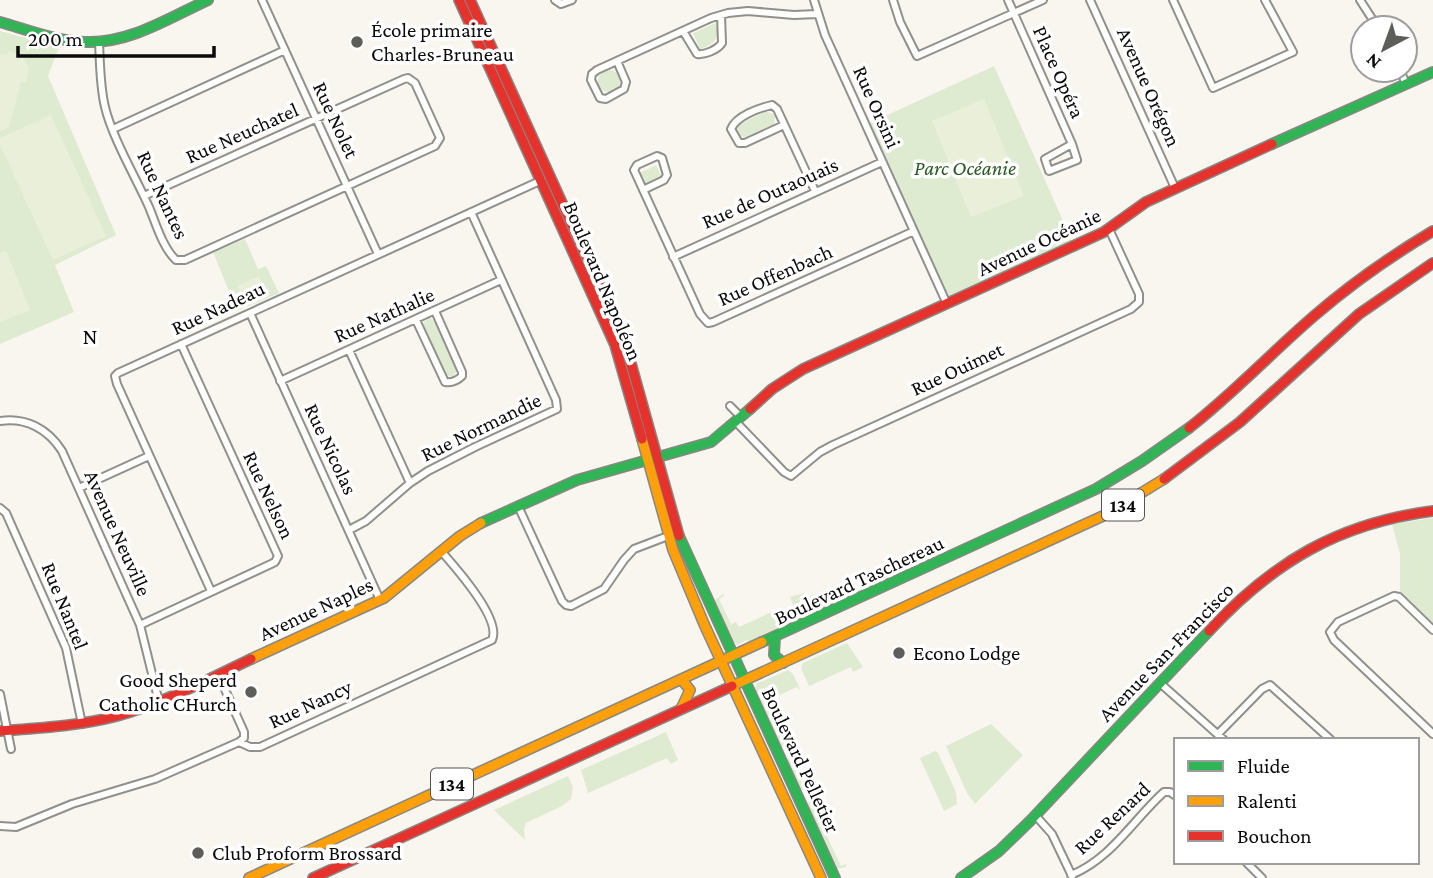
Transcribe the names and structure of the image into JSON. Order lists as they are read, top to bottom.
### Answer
{
  "streets": {
    "street": [
      "Place Opéra",
      "Avenue Orégon",
      "Rue Orsini",
      "Rue Nolet",
      "Rue Neuchatel",
      "Rue de Outaouais",
      "Rue Nantes",
      "Avenue Océanie",
      "Rue Offenbach",
      "Boulevard Napoléon",
      "Rue Nadeau",
      "Rue Nathalie",
      "Rue Ouimet",
      "Rue Normandie",
      "Rue Nicolas",
      "Rue Nelson",
      "134",
      "Avenue Neuville",
      "Boulevard Taschereau",
      "Rue Nantel",
      "Avenue Naples",
      "Avenue San-Francisco",
      "Rue Nancy",
      "Boulevard Pelletier",
      "Rue Renard"
    ]
  },
  "crossings": [
    ["Avenue Orégon", "Avenue Océanie"],
    ["Rue Orsini", "Rue de Outaouais"],
    ["Rue Orsini", "Avenue Océanie"],
    ["Rue Orsini", "Rue Offenbach"],
    ["Rue Nolet", "Rue Neuchatel"],
    ["Rue Nolet", "Rue Nantes"],
    ["Rue Nolet", "Rue Nadeau"],
    ["Rue Neuchatel", "Rue Nantes"],
    ["Rue de Outaouais", "Rue Offenbach"],
    ["Avenue Océanie", "Boulevard Napoléon"],
    ["Avenue Océanie", "Rue Ouimet"],
    ["Avenue Océanie", "Avenue Naples"],
    ["Boulevard Napoléon", "Rue Nadeau"],
    ["Boulevard Napoléon", "Boulevard Taschereau"],
    ["Boulevard Napoléon", "Avenue Naples"],
    ["Boulevard Napoléon", "Boulevard Pelletier"],
    ["Rue Nadeau", "Rue Normandie"],
    ["Rue Nadeau", "Rue Nicolas"],
    ["Rue Nadeau", "Rue Nelson"],
    ["Rue Nathalie", "Rue Normandie"],
    ["Rue Nathalie", "Rue Nicolas"],
    ["Rue Normandie", "Rue Nicolas"],
    ["Rue Nicolas", "Avenue Naples"],
    ["Rue Nelson", "Avenue Neuville"],
    ["Avenue Neuville", "Avenue Naples"],
    ["Boulevard Taschereau", "Boulevard Pelletier"],
    ["Rue Nantel", "Avenue Naples"],
    ["Avenue Naples", "Rue Nancy"]
  ],
  "districts": ["N"],
  "parks": ["Parc Océanie"],
  "places": [
    "École primaire Charles-Bruneau",
    "Econo Lodge",
    "Good Sheperd Catholic CHurch",
    "Club Proform Brossard"
  ],
  "legend": ["Fluide", "Ralenti", "Bouchon"],
  "scale_bar": "200 m",
  "north": "bottom left"
}
